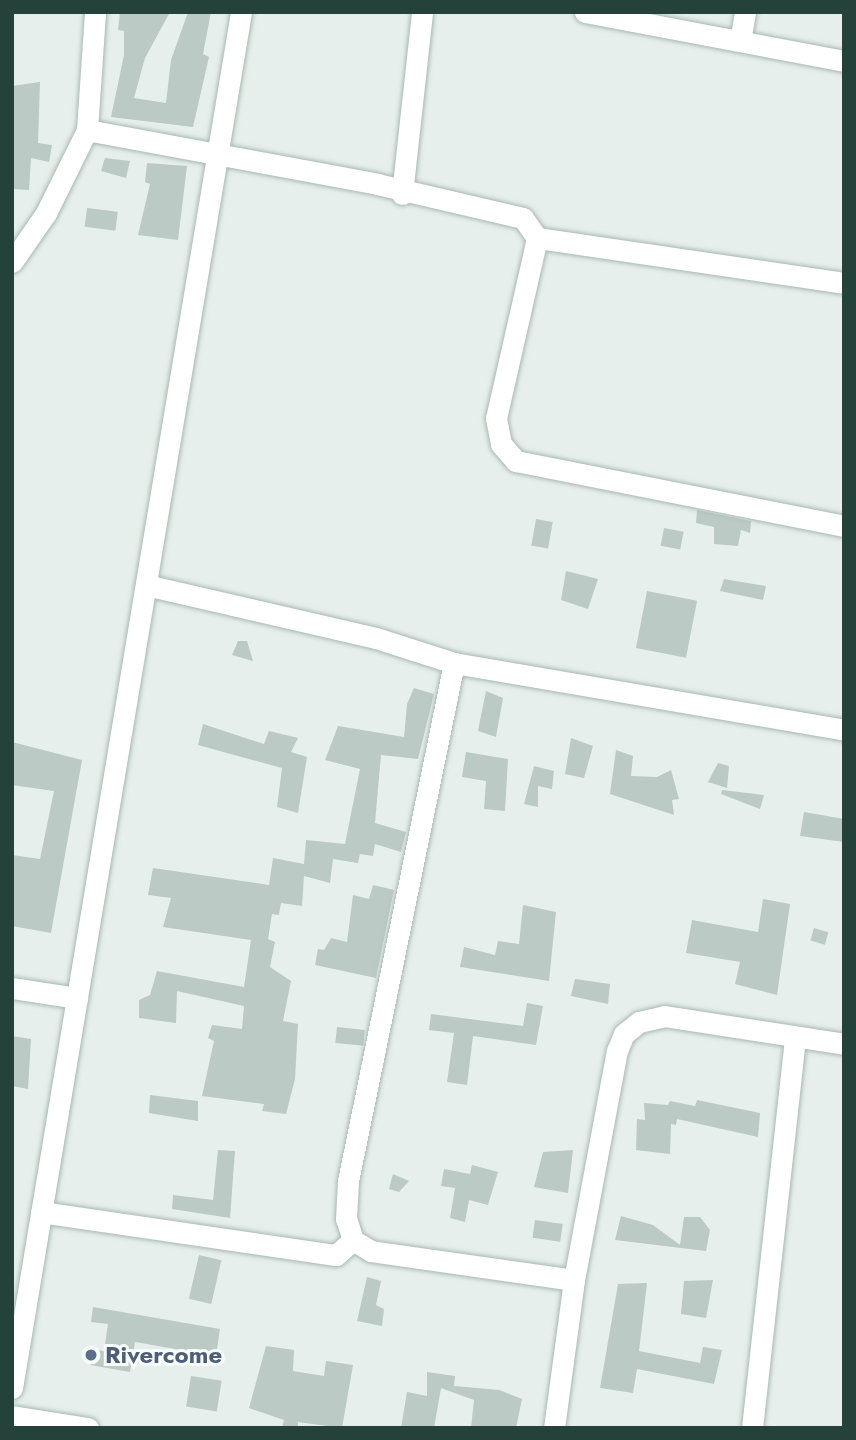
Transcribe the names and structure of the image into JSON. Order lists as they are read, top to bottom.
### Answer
{
  "places": ["Rivercome"]
}
